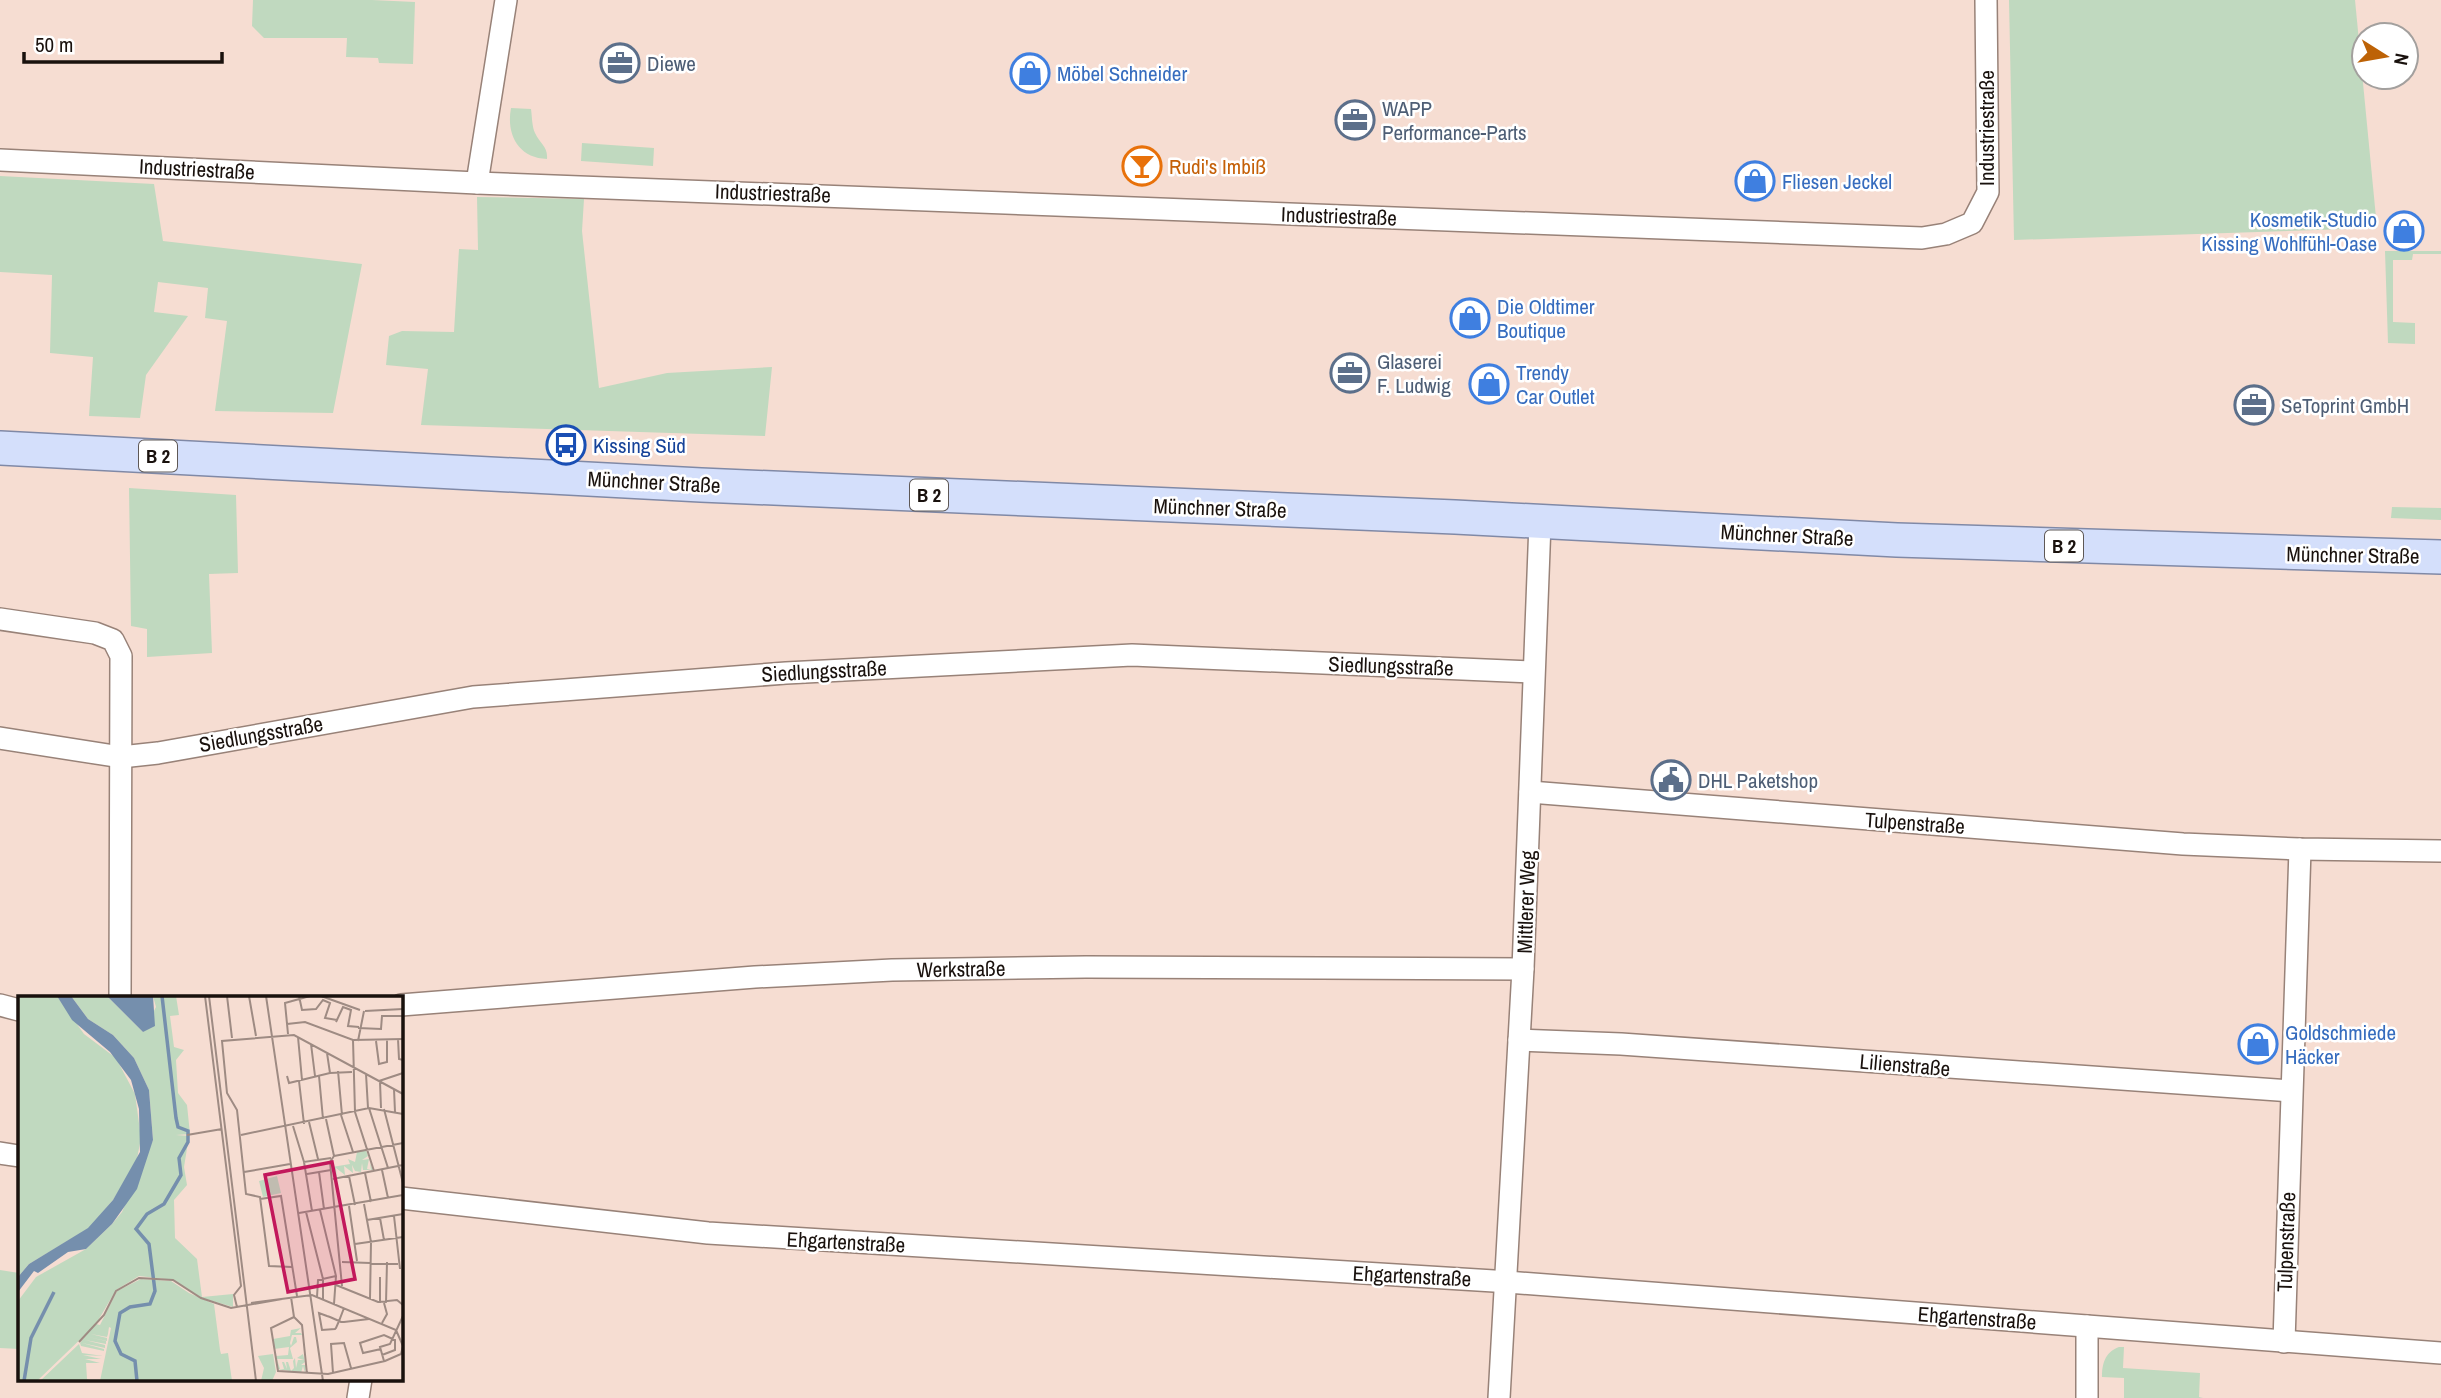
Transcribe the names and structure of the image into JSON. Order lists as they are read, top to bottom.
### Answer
{
  "streets": {
    "main road": ["B 2", "Münchner Straße"],
    "street": [
      "Industriestraße",
      "Siedlungsstraße",
      "Tulpenstraße",
      "Mittlerer Weg",
      "Werkstraße",
      "Lilienstraße",
      "Ehgartenstraße"
    ]
  },
  "crossings": [
    ["Münchner Straße", "Mittlerer Weg"],
    ["Siedlungsstraße", "Mittlerer Weg"],
    ["Tulpenstraße", "Mittlerer Weg"],
    ["Tulpenstraße", "Lilienstraße"],
    ["Tulpenstraße", "Ehgartenstraße"],
    ["Mittlerer Weg", "Werkstraße"],
    ["Mittlerer Weg", "Lilienstraße"],
    ["Mittlerer Weg", "Ehgartenstraße"]
  ],
  "places": {
    "office": [
      "Diewe",
      "WAPP Performance-Parts",
      "Glaserei F. Ludwig",
      "SeToprint GmbH"
    ],
    "shop": [
      "Möbel Schneider",
      "Fliesen Jeckel",
      "Kosmetik-Studio Kissing Wohlfühl-Oase",
      "Die Oldtimer Boutique",
      "Trendy Car Outlet",
      "Goldschmiede Häcker"
    ],
    "bar": ["Rudi's Imbiß"],
    "bus stop": ["Kissing Süd"],
    "public building": ["DHL Paketshop"]
  },
  "scale_bar": "50 m",
  "north": "right"
}
